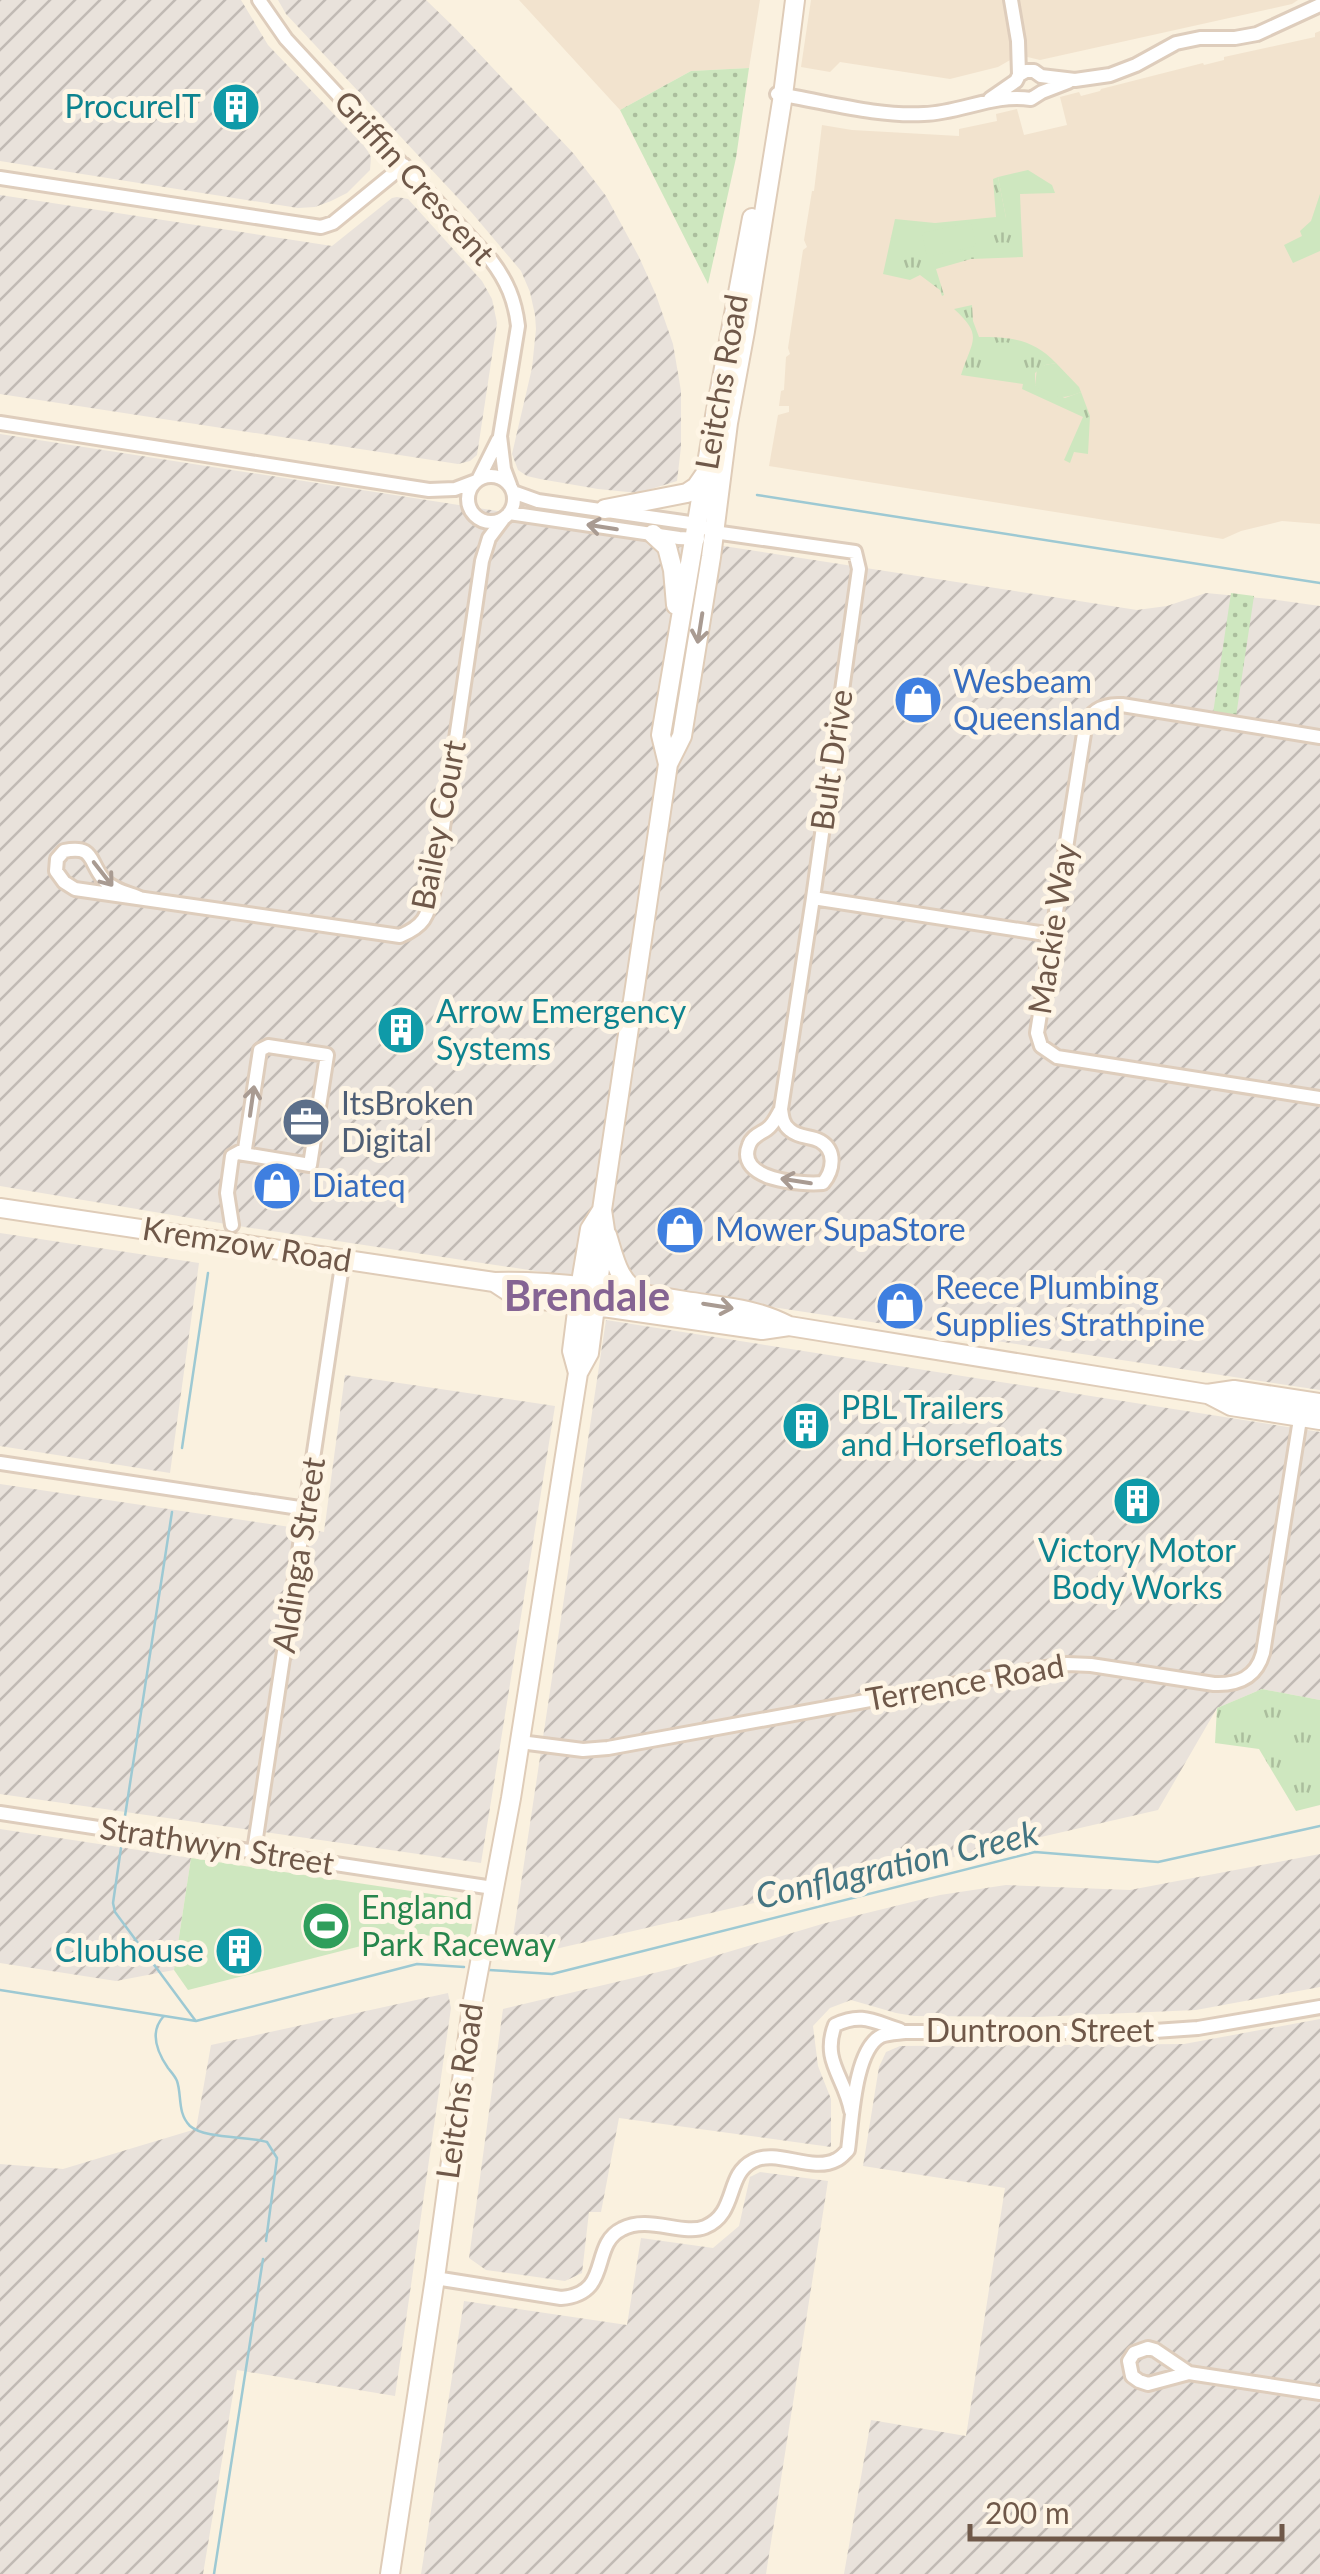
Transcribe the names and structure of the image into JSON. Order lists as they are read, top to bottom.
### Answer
{
  "streets": {
    "street": [
      "Griffin Crescent",
      "Leitchs Road",
      "Bult Drive",
      "Bailey Court",
      "Mackie Way",
      "Kremzow Road",
      "Aldinga Street",
      "Terrence Road",
      "Strathwyn Street",
      "Duntroon Street"
    ]
  },
  "crossings": [
    ["Griffin Crescent", "Bailey Court"],
    ["Leitchs Road", "Bult Drive"],
    ["Leitchs Road", "Kremzow Road"],
    ["Leitchs Road", "Terrence Road"],
    ["Leitchs Road", "Strathwyn Street"],
    ["Kremzow Road", "Aldinga Street"],
    ["Kremzow Road", "Terrence Road"],
    ["Aldinga Street", "Strathwyn Street"]
  ],
  "districts": ["Brendale"],
  "water": ["Conflagration Creek"],
  "places": {
    "building": [
      "ProcureIT",
      "Arrow Emergency Systems",
      "PBL Trailers and Horsefloats",
      "Victory Motor Body Works",
      "Clubhouse"
    ],
    "shop": [
      "Wesbeam Queensland",
      "Diateq",
      "Mower SupaStore",
      "Reece Plumbing Supplies Strathpine"
    ],
    "office": ["ItsBroken Digital"],
    "sports": ["England Park Raceway"]
  },
  "scale_bar": "200 m"
}
